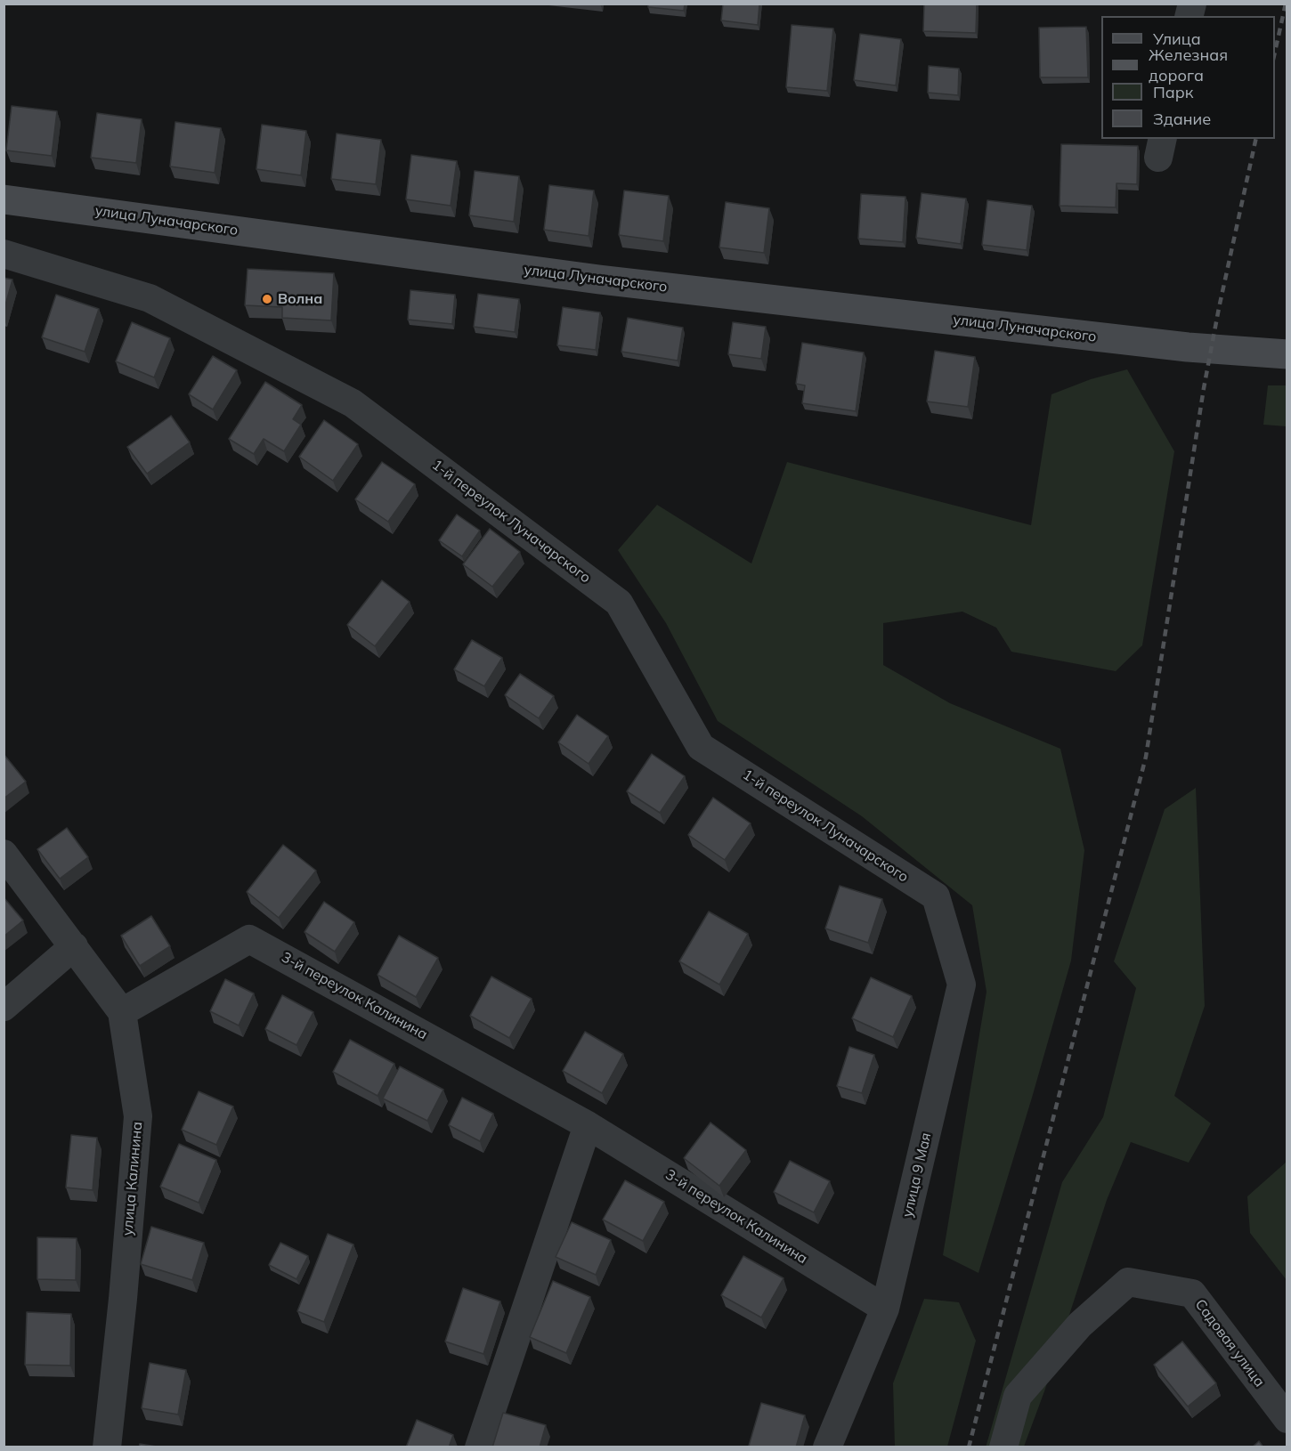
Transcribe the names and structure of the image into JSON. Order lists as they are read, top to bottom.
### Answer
{
  "streets": {
    "main road": ["улица Луначарского"],
    "street": [
      "1-й переулок Луначарского",
      "3-й переулок Калинина",
      "улица 9 Мая",
      "улица Калинина",
      "Садовая улица"
    ]
  },
  "crossings": [
    ["1-й переулок Луначарского", "улица 9 Мая"],
    ["3-й переулок Калинина", "улица 9 Мая"],
    ["3-й переулок Калинина", "улица Калинина"]
  ],
  "places": ["Волна"],
  "legend": [
    "Улица",
    "Железная дорога",
    "Парк",
    "Здание"
  ]
}
